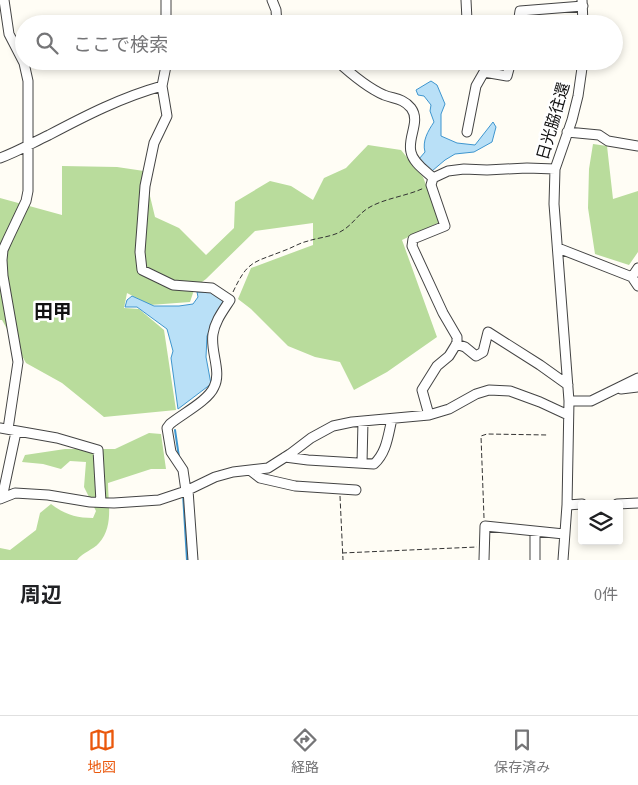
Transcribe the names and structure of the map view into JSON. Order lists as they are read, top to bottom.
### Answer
{
  "streets": {
    "street": ["日光脇往還"]
  },
  "districts": ["田甲"],
  "page": {
    "search": "ここで検索",
    "heading": ["周辺", "0件"],
    "nav": ["地図", "経路", "保存済み"]
  }
}
